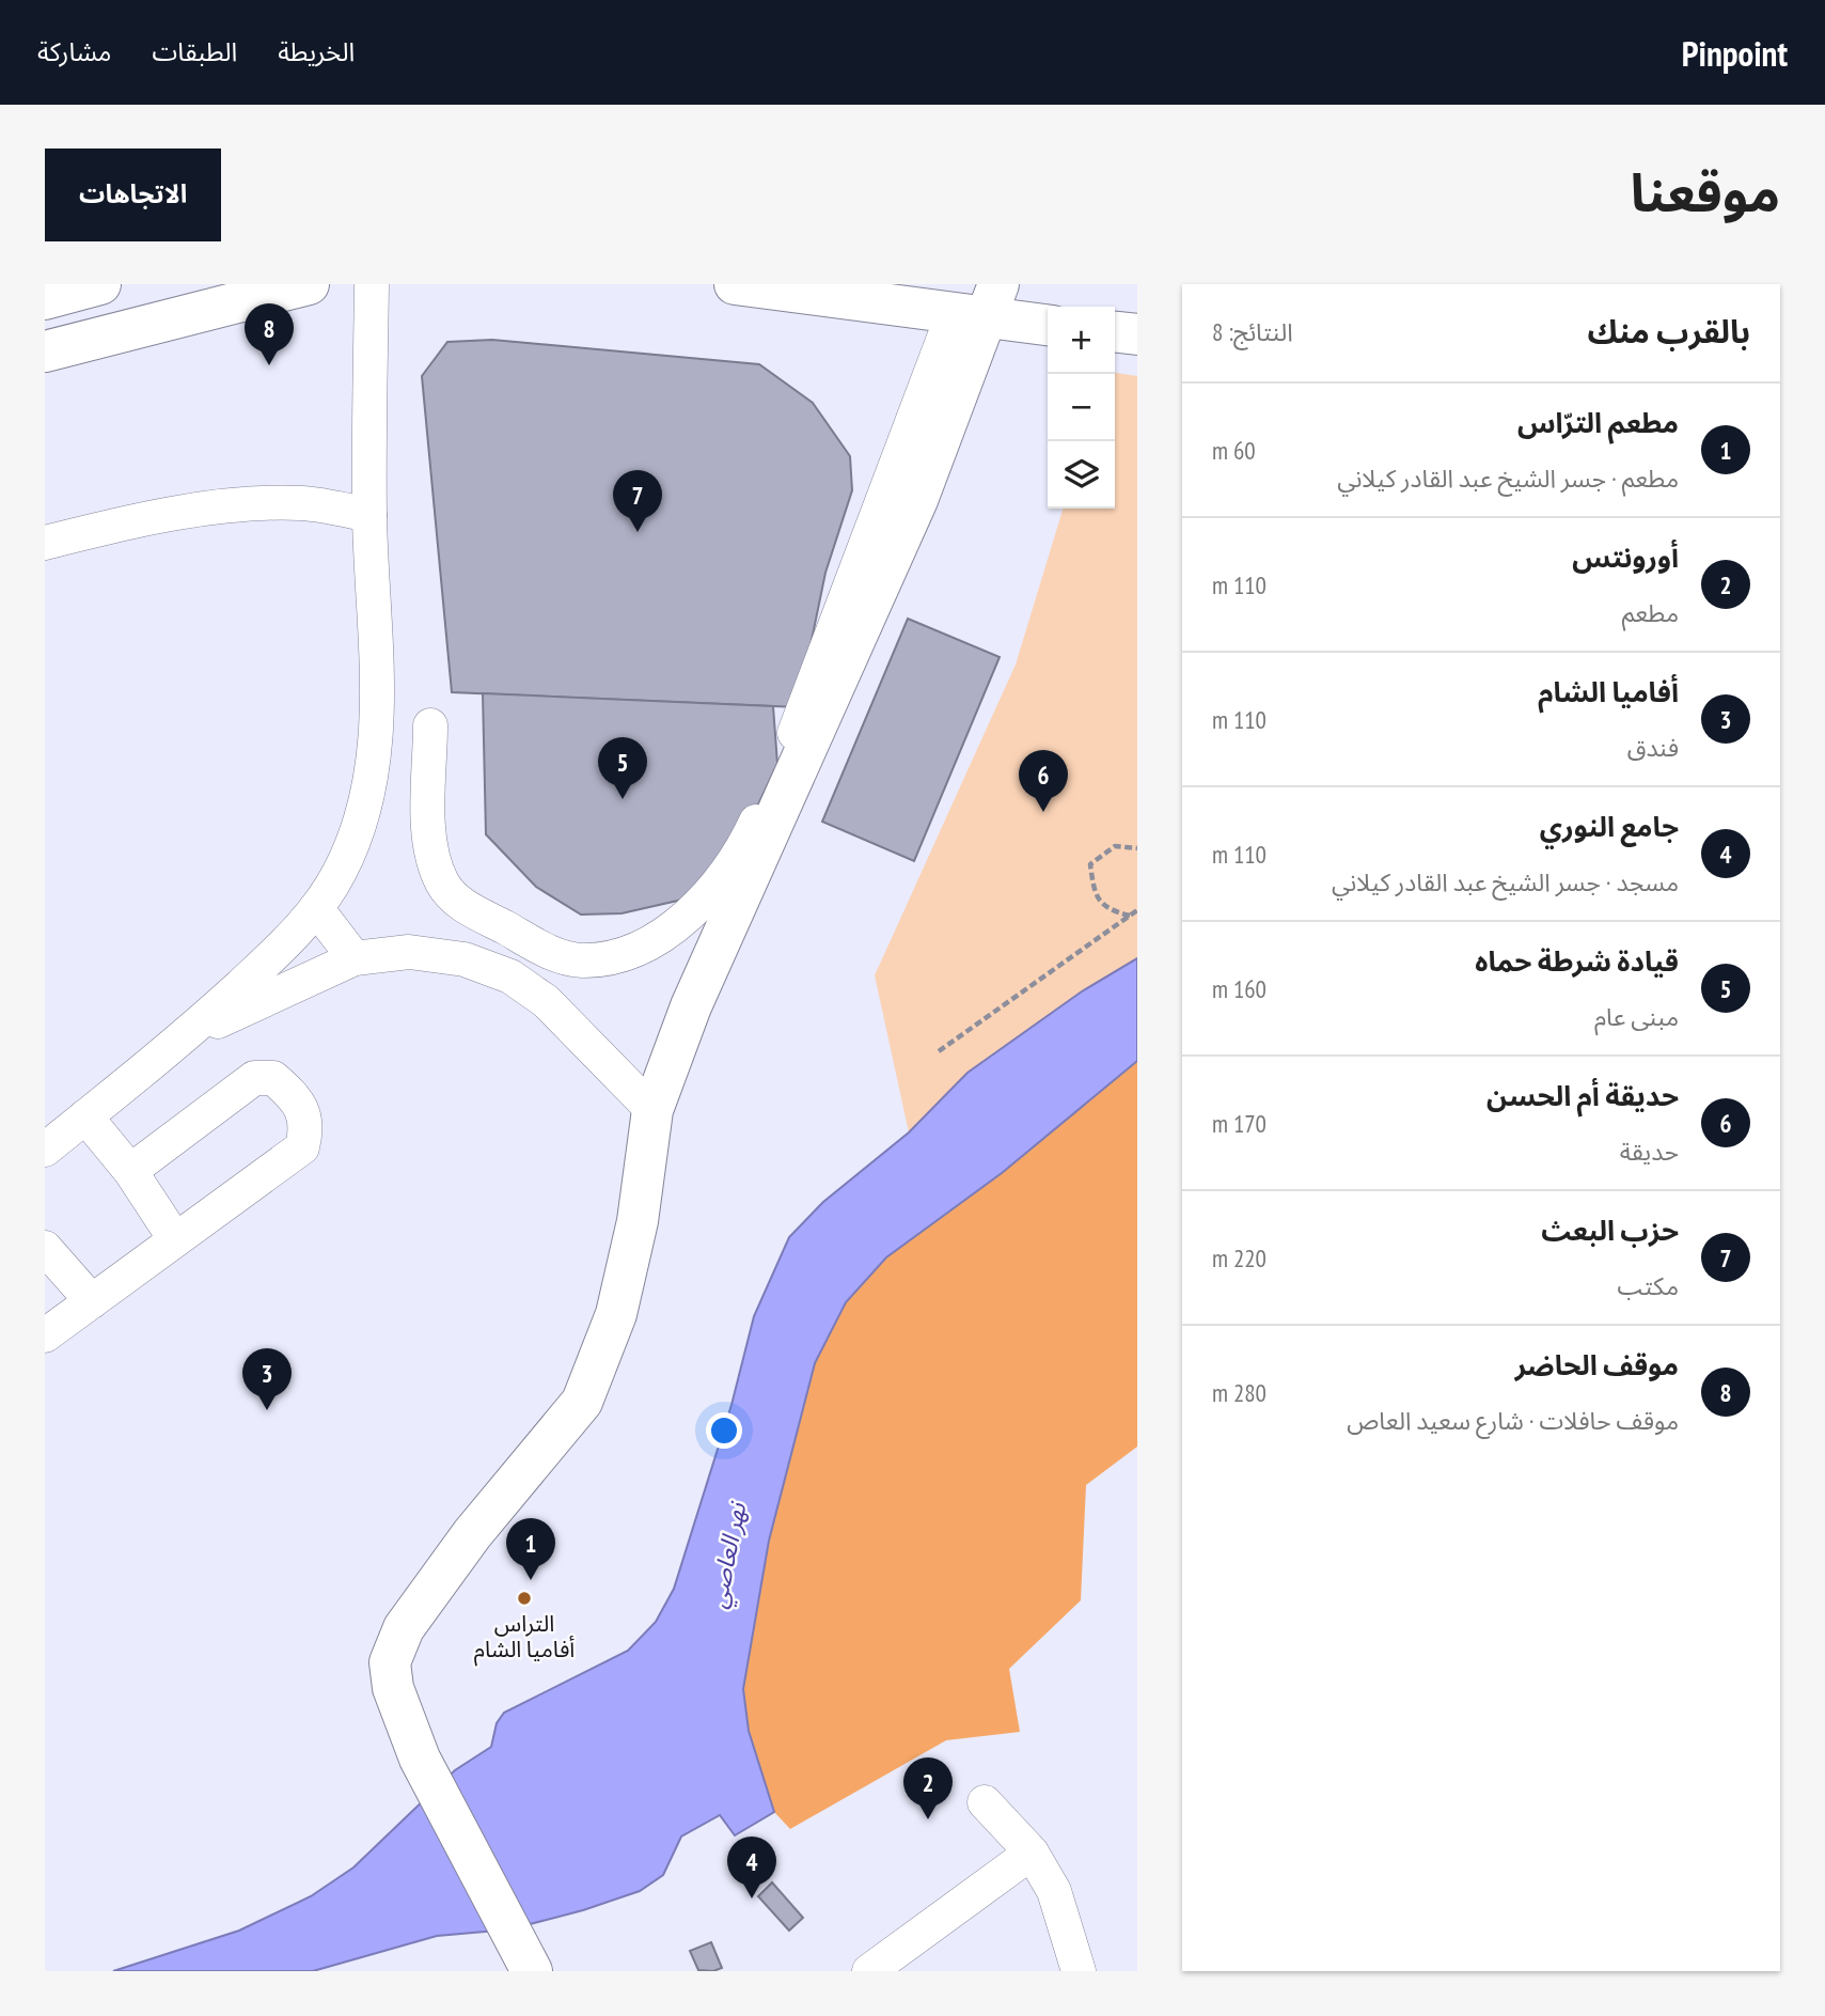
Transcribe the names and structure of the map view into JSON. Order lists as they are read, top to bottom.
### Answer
{
  "water": ["نهر العاصي"],
  "places": ["التراس أفاميا الشام"],
  "page": {
    "header": "Pinpoint",
    "nav": ["الخريطة", "الطبقات", "مشاركة"],
    "title": "موقعنا",
    "buttons": "الاتجاهات",
    "heading": ["بالقرب منك", "النتائج: 8"],
    "pins": [
      "8",
      "7",
      "5",
      "6",
      "3",
      "1",
      "2",
      "4"
    ],
    "map_buttons": ["+", "−"],
    "list": [
      {
        "mark": "1",
        "name": "مطعم الترّاس",
        "note": "مطعم · جسر الشيخ عبد القادر كيلاني",
        "value": "60 m"
      },
      {
        "mark": "2",
        "name": "أورونتس",
        "note": "مطعم",
        "value": "110 m"
      },
      {
        "mark": "3",
        "name": "أفاميا الشام",
        "note": "فندق",
        "value": "110 m"
      },
      {
        "mark": "4",
        "name": "جامع النوري",
        "note": "مسجد · جسر الشيخ عبد القادر كيلاني",
        "value": "110 m"
      },
      {
        "mark": "5",
        "name": "قيادة شرطة حماه",
        "note": "مبنى عام",
        "value": "160 m"
      },
      {
        "mark": "6",
        "name": "حديقة أم الحسن",
        "note": "حديقة",
        "value": "170 m"
      },
      {
        "mark": "7",
        "name": "حزب البعث",
        "note": "مكتب",
        "value": "220 m"
      },
      {
        "mark": "8",
        "name": "موقف الحاضر",
        "note": "موقف حافلات · شارع سعيد العاص",
        "value": "280 m"
      }
    ]
  }
}
